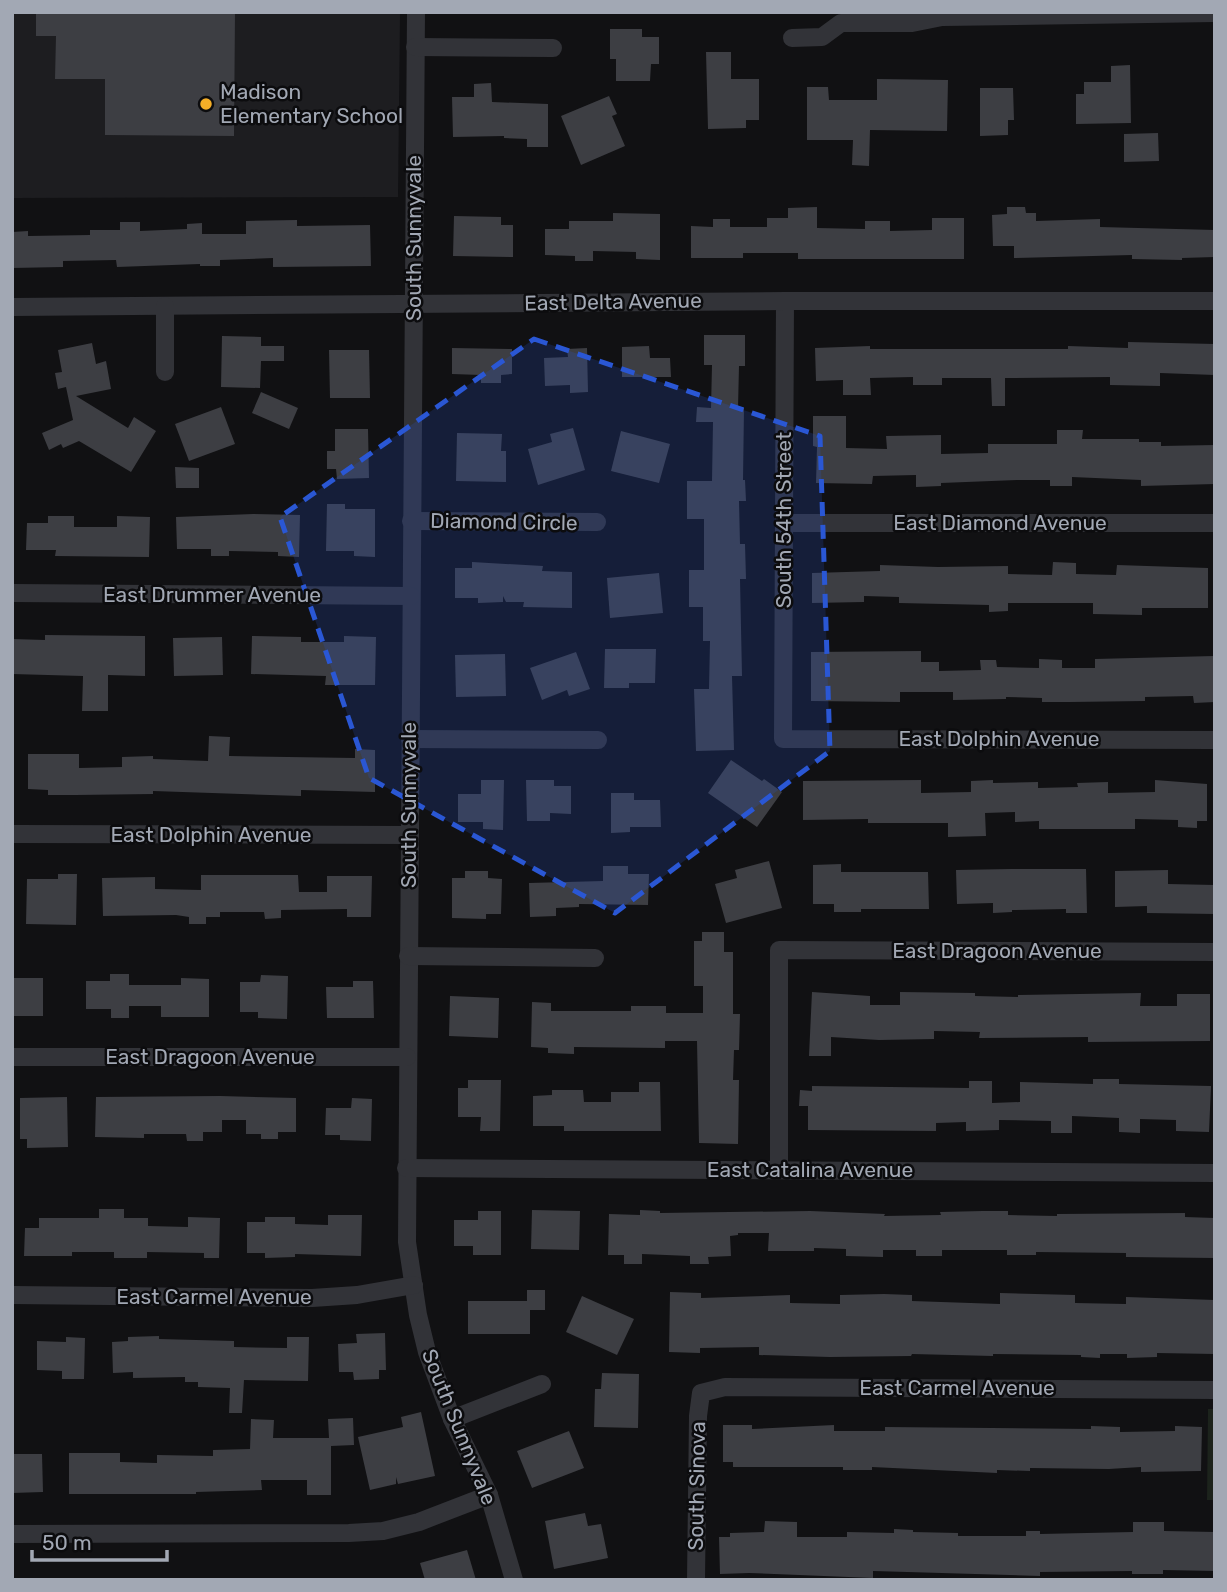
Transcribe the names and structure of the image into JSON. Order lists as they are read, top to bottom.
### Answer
{
  "streets": {
    "street": [
      "South Sunnyvale",
      "East Delta Avenue",
      "South 54th Street",
      "Diamond Circle",
      "East Diamond Avenue",
      "East Drummer Avenue",
      "East Dolphin Avenue",
      "East Dragoon Avenue",
      "East Catalina Avenue",
      "East Carmel Avenue",
      "South Sinova"
    ]
  },
  "crossings": [
    ["South Sunnyvale", "East Delta Avenue"],
    ["South Sunnyvale", "Diamond Circle"],
    ["South Sunnyvale", "East Drummer Avenue"],
    ["South Sunnyvale", "East Dolphin Avenue"],
    ["South Sunnyvale", "East Dragoon Avenue"],
    ["South Sunnyvale", "East Catalina Avenue"],
    ["South Sunnyvale", "East Carmel Avenue"],
    ["East Delta Avenue", "South 54th Street"],
    ["South 54th Street", "East Diamond Avenue"],
    ["South 54th Street", "East Dolphin Avenue"],
    ["East Dragoon Avenue", "East Catalina Avenue"],
    ["East Carmel Avenue", "South Sinova"]
  ],
  "places": ["Madison Elementary School"],
  "scale_bar": "50 m"
}
